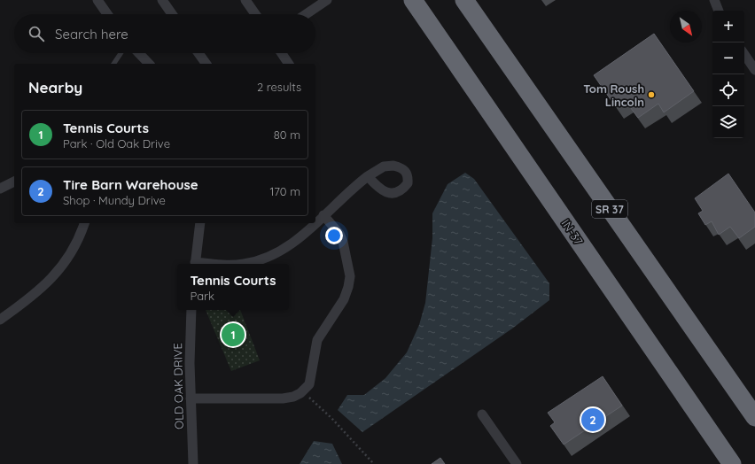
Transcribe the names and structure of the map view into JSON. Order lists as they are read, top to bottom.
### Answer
{
  "streets": {
    "highway": ["SR 37", "IN-37"],
    "street": ["OLD OAK DRIVE"]
  },
  "places": ["Tom Roush Lincoln"],
  "north": "bottom right",
  "page": {
    "map_buttons": ["+", "−"],
    "search": "Search here",
    "heading": ["Nearby", "2 results"],
    "list": [
      {
        "mark": "1",
        "name": "Tennis Courts",
        "note": "Park · Old Oak Drive",
        "value": "80 m"
      },
      {
        "mark": "2",
        "name": "Tire Barn Warehouse",
        "note": "Shop · Mundy Drive",
        "value": "170 m"
      }
    ],
    "popup": ["Tennis Courts", "Park"],
    "pins": ["1", "2"]
  }
}
